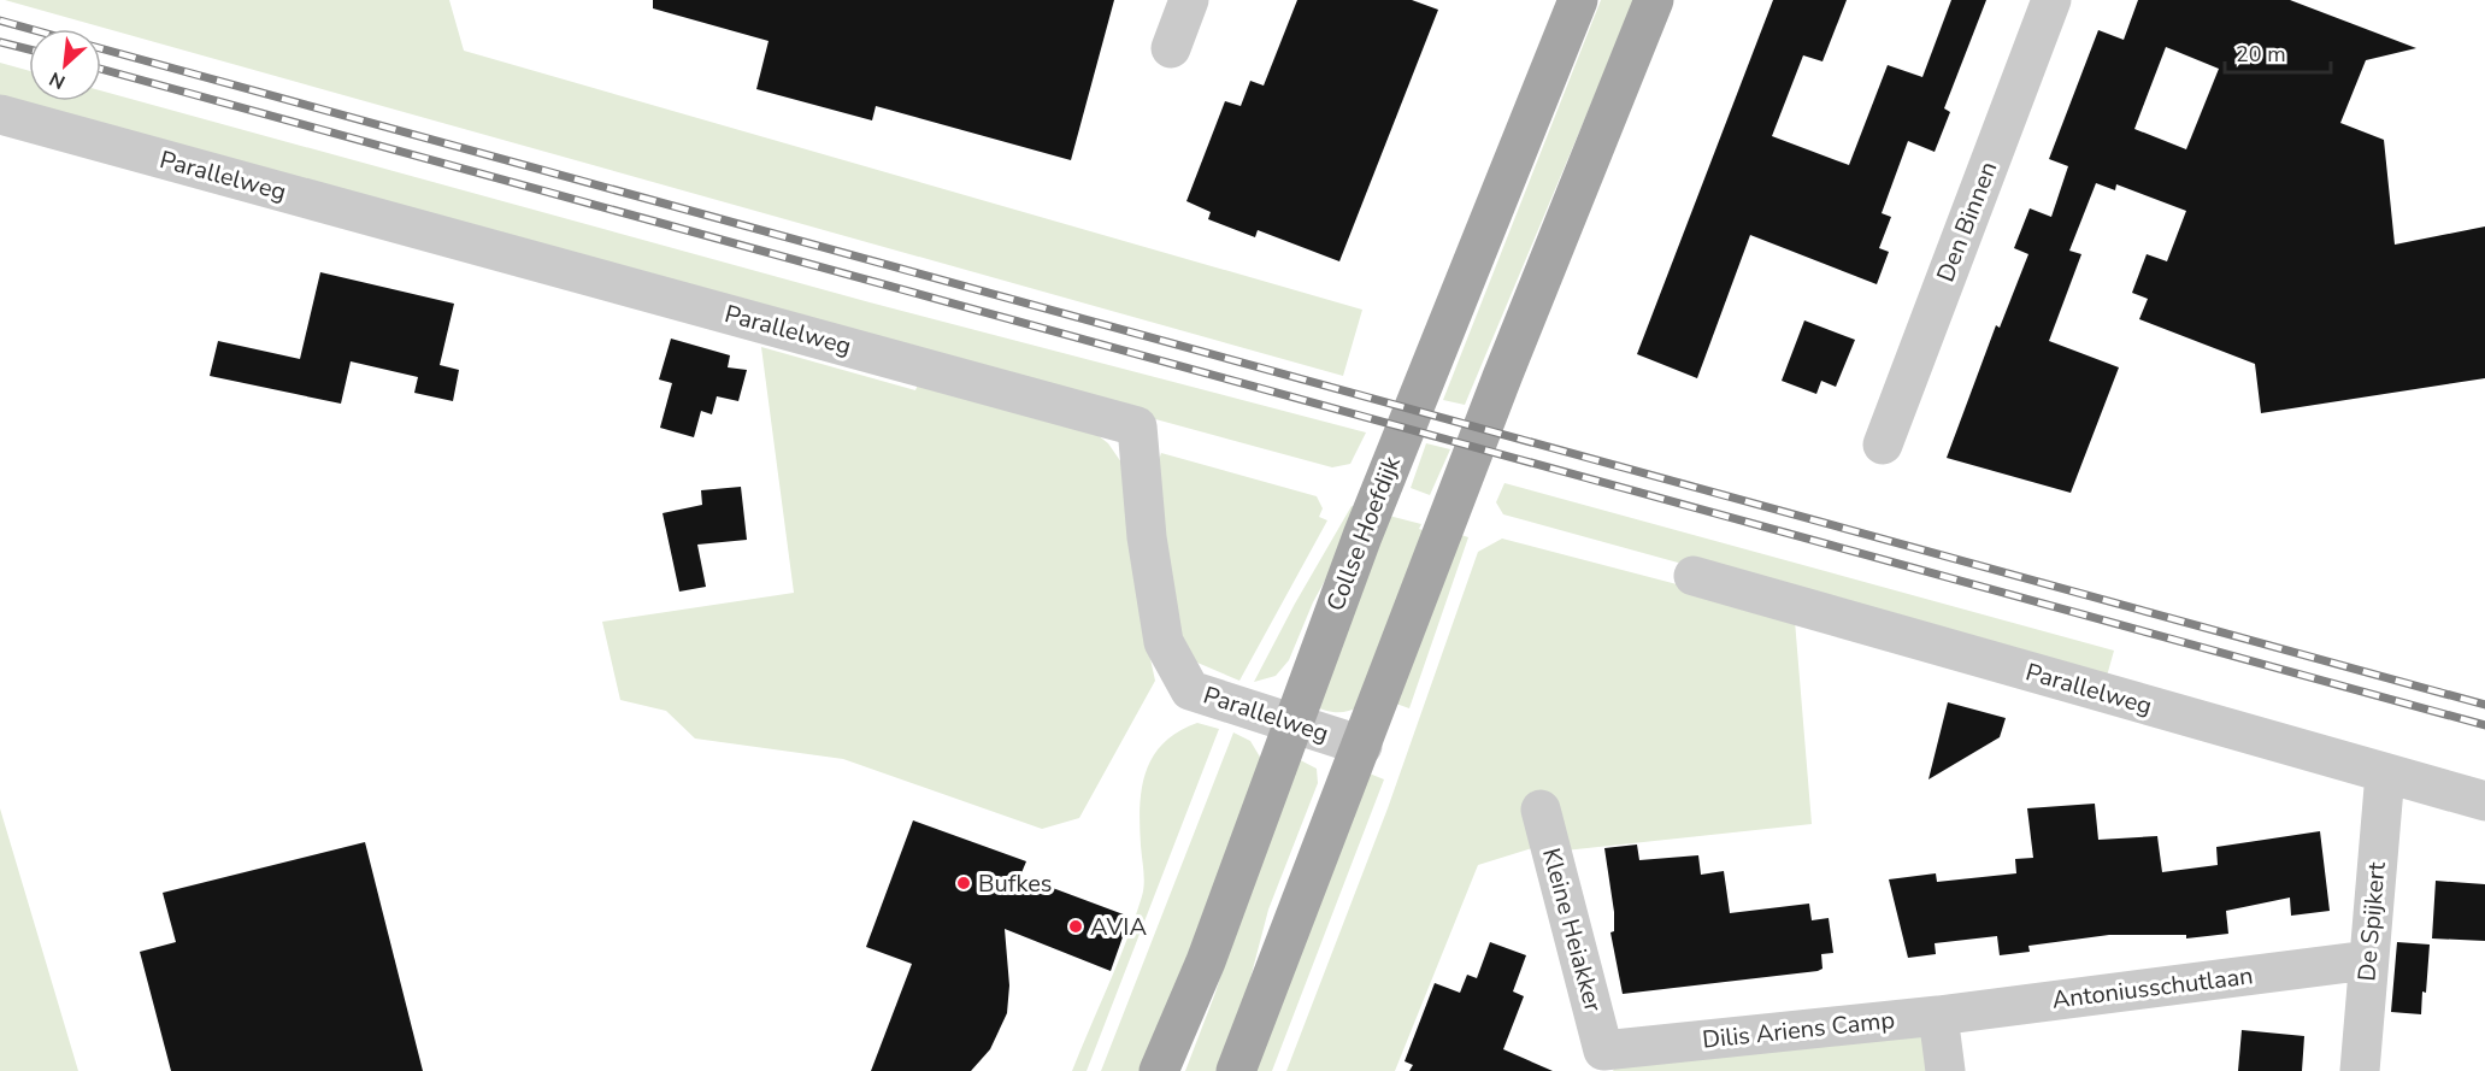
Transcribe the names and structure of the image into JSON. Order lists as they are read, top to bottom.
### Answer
{
  "streets": {
    "main road": ["Collse Hoefdijk"],
    "street": [
      "Parallelweg",
      "Den Binnen",
      "De Spijkert",
      "Kleine Heiakker",
      "Antoniusschutlaan",
      "Dilis Ariens Camp"
    ]
  },
  "crossings": [
    ["Parallelweg", "Collse Hoefdijk"],
    ["Parallelweg", "De Spijkert"],
    ["De Spijkert", "Antoniusschutlaan"],
    ["Kleine Heiakker", "Dilis Ariens Camp"],
    ["Antoniusschutlaan", "Dilis Ariens Camp"]
  ],
  "places": ["Bufkes", "AVIA"],
  "scale_bar": "20 m",
  "north": "bottom left"
}
